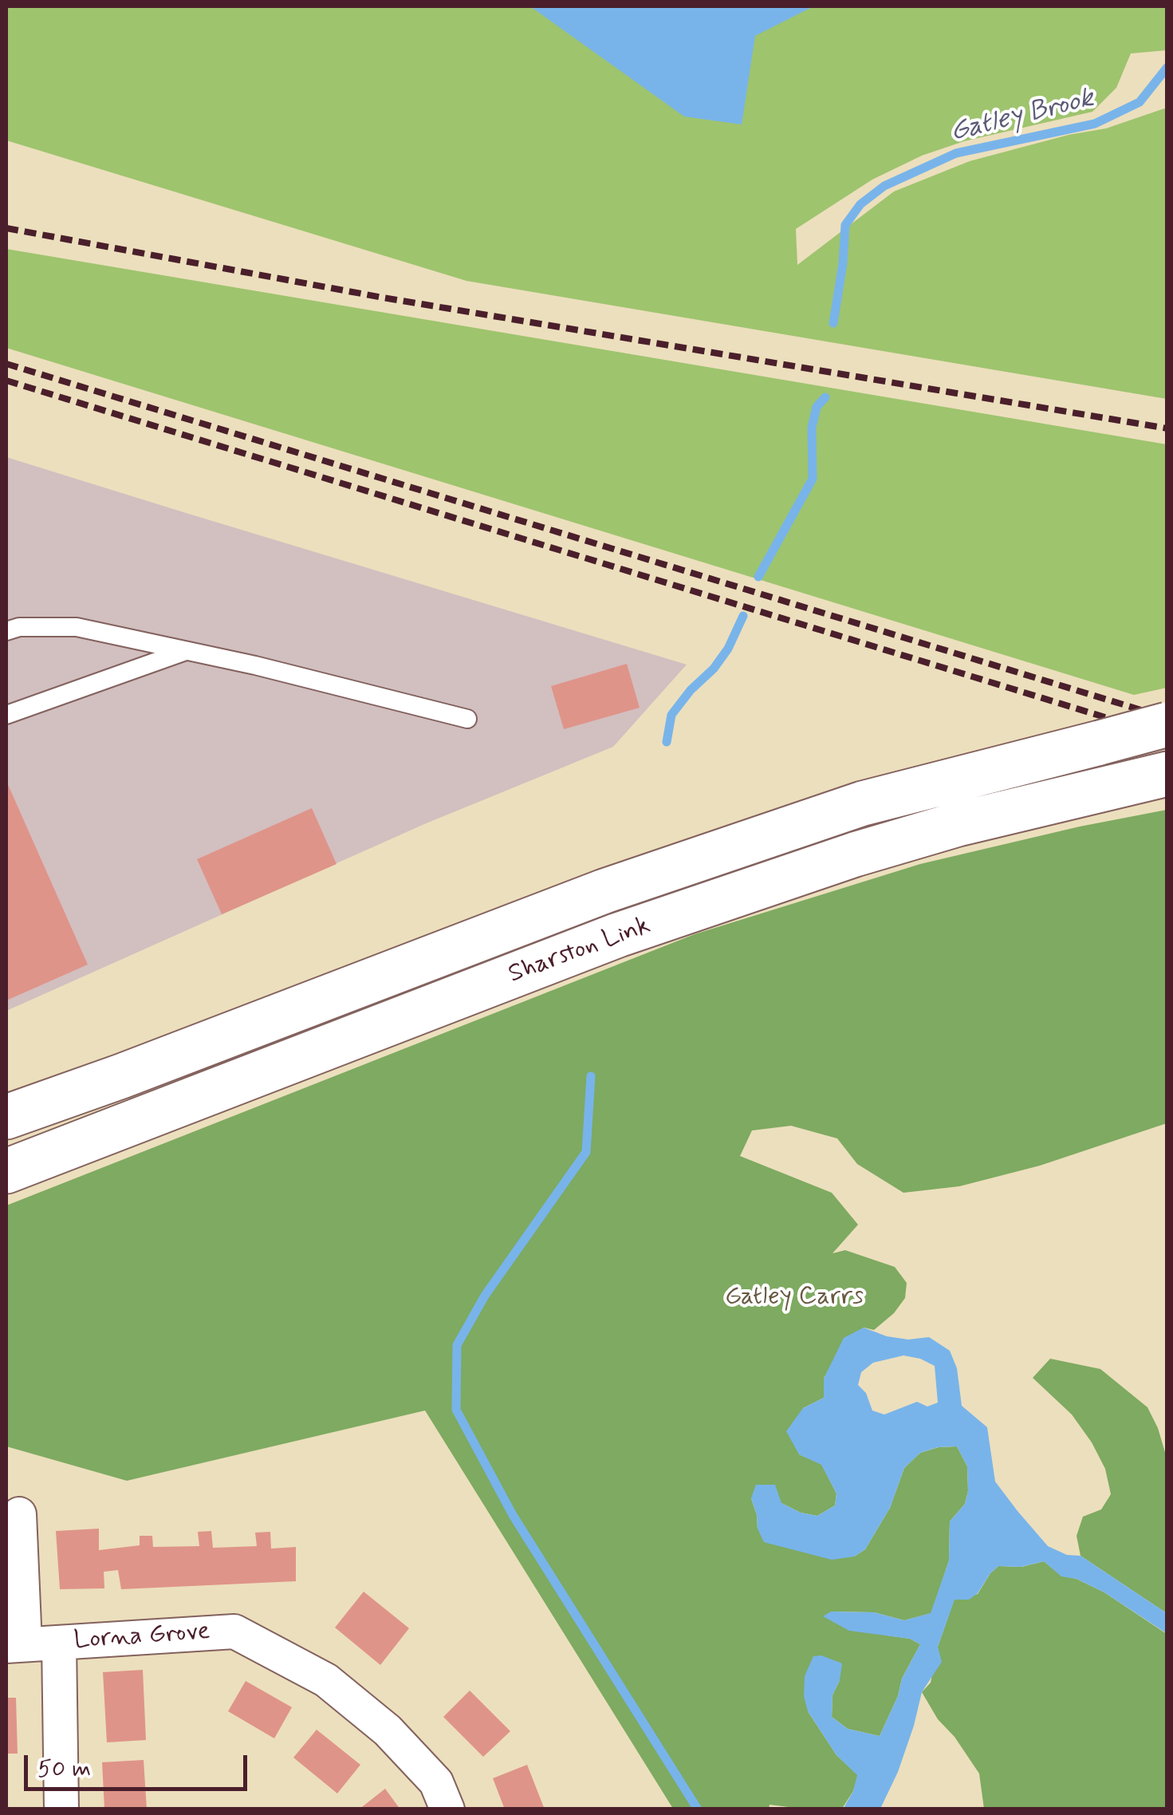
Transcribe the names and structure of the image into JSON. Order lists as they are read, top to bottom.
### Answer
{
  "streets": {
    "highway": ["Sharston Link"],
    "street": ["Lorna Grove"]
  },
  "water": ["Gatley Brook"],
  "parks": ["Gatley Carrs"],
  "scale_bar": "50 m"
}
